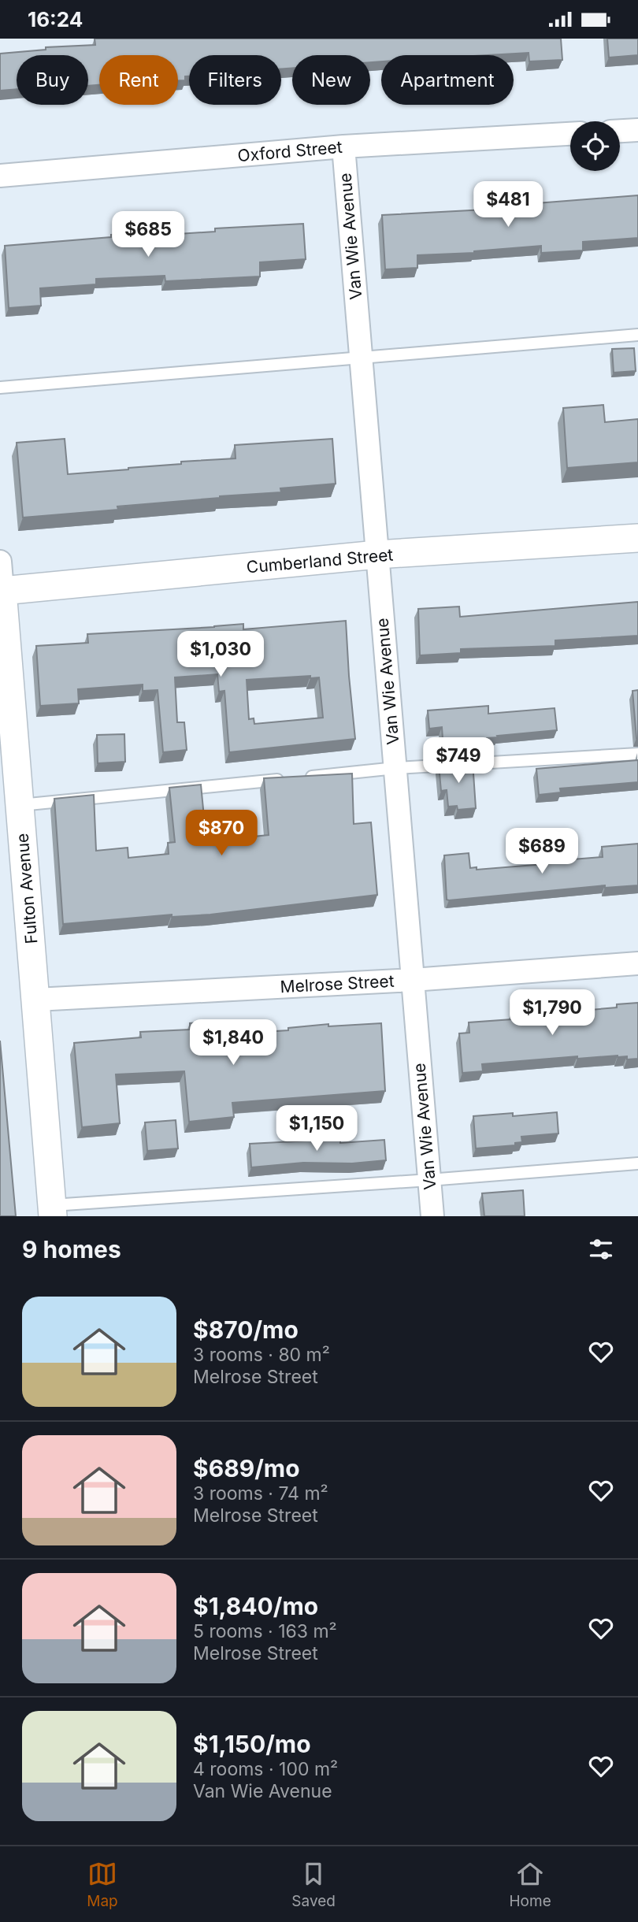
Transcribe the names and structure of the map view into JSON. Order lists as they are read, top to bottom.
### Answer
{
  "streets": {
    "street": [
      "Oxford Street",
      "Van Wie Avenue",
      "Cumberland Street",
      "Fulton Avenue",
      "Melrose Street"
    ]
  },
  "crossings": [
    ["Oxford Street", "Van Wie Avenue"],
    ["Van Wie Avenue", "Cumberland Street"],
    ["Van Wie Avenue", "Melrose Street"],
    ["Cumberland Street", "Fulton Avenue"],
    ["Fulton Avenue", "Melrose Street"]
  ],
  "page": {
    "status": "16:24",
    "chip": [
      "Buy",
      "Rent",
      "Filters",
      "New",
      "Apartment"
    ],
    "price": [
      "$481",
      "$685",
      "$1,030",
      "$749",
      "$870",
      "$689",
      "$1,790",
      "$1,840",
      "$1,150"
    ],
    "heading": "9 homes",
    "list": [
      {
        "name": "$870/mo",
        "note": "3 rooms · 80 m² · Melrose Street"
      },
      {
        "name": "$689/mo",
        "note": "3 rooms · 74 m² · Melrose Street"
      },
      {
        "name": "$1,840/mo",
        "note": "5 rooms · 163 m² · Melrose Street"
      },
      {
        "name": "$1,150/mo",
        "note": "4 rooms · 100 m² · Van Wie Avenue"
      }
    ],
    "tabs": ["Map", "Saved", "Home"]
  }
}
